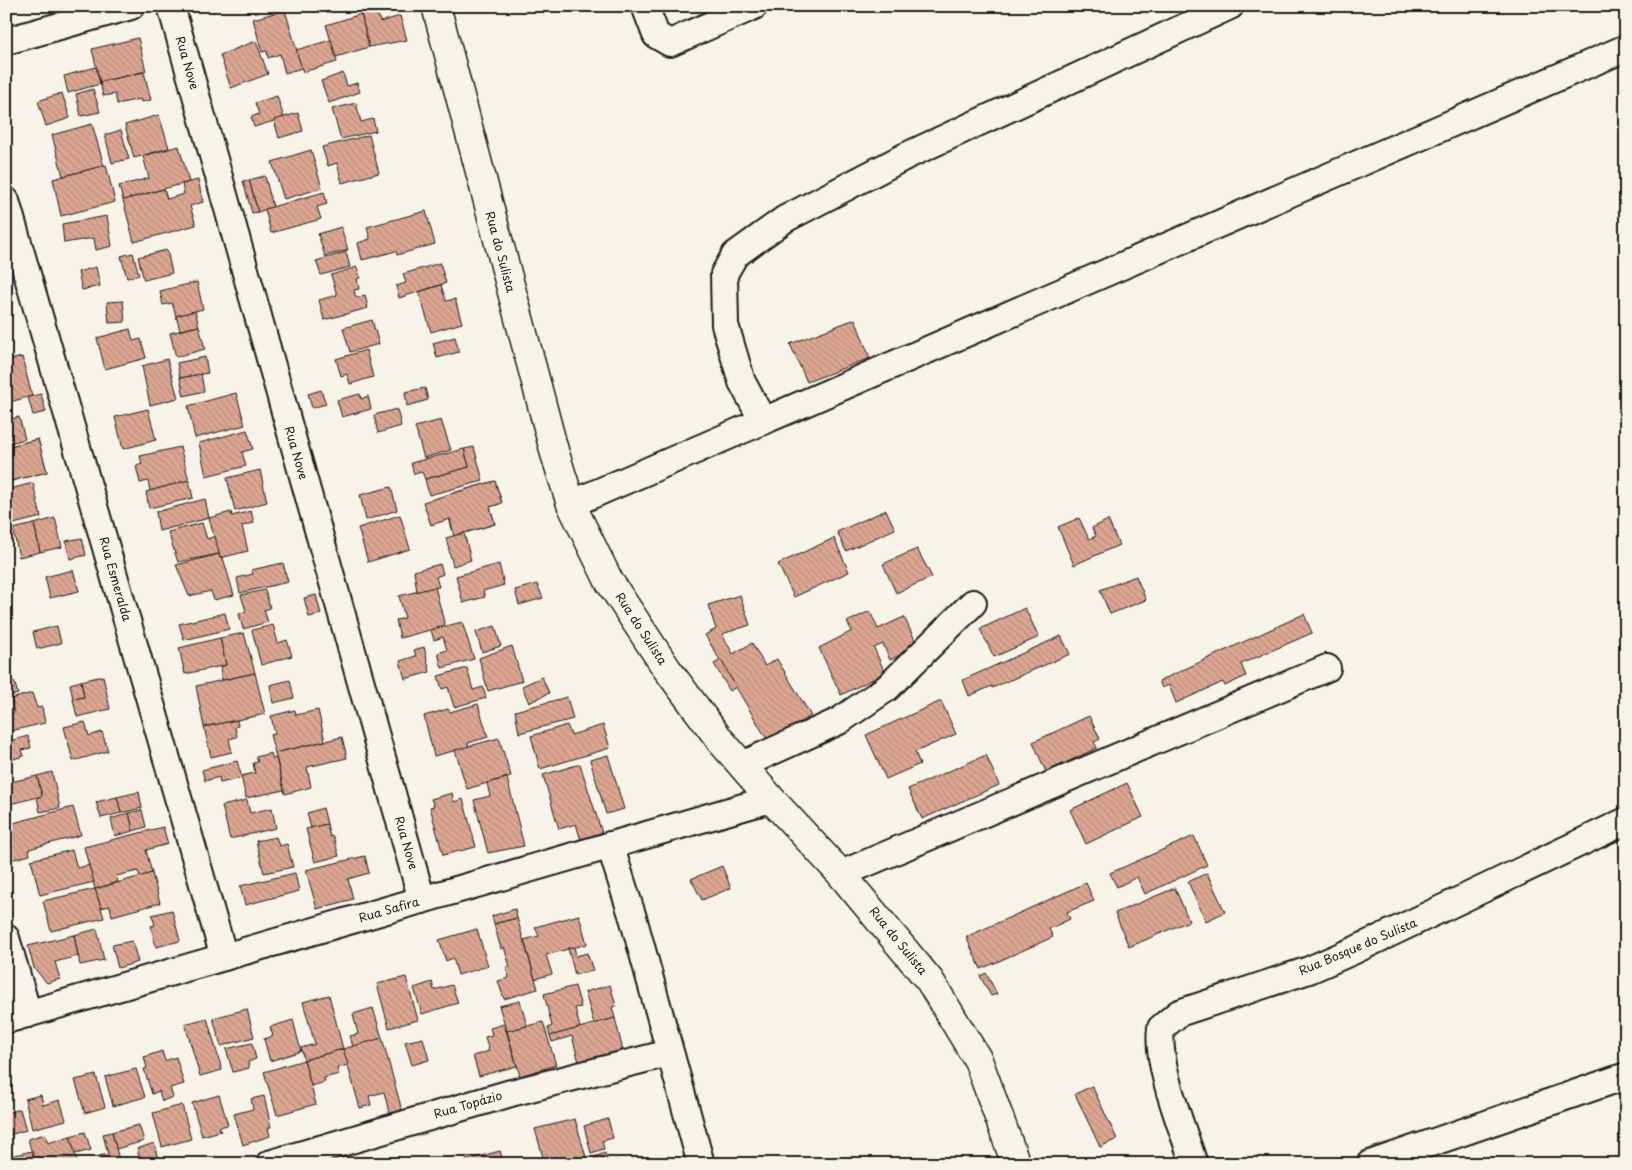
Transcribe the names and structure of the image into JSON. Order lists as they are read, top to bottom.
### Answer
{
  "streets": {
    "street": [
      "Rua Nove",
      "Rua do Sulista",
      "Rua Esmeralda",
      "Rua Safira",
      "Rua Bosque do Sulista",
      "Rua Topázio"
    ]
  },
  "crossings": [
    ["Rua Nove", "Rua Safira"],
    ["Rua do Sulista", "Rua Safira"],
    ["Rua Esmeralda", "Rua Safira"]
  ]
}
